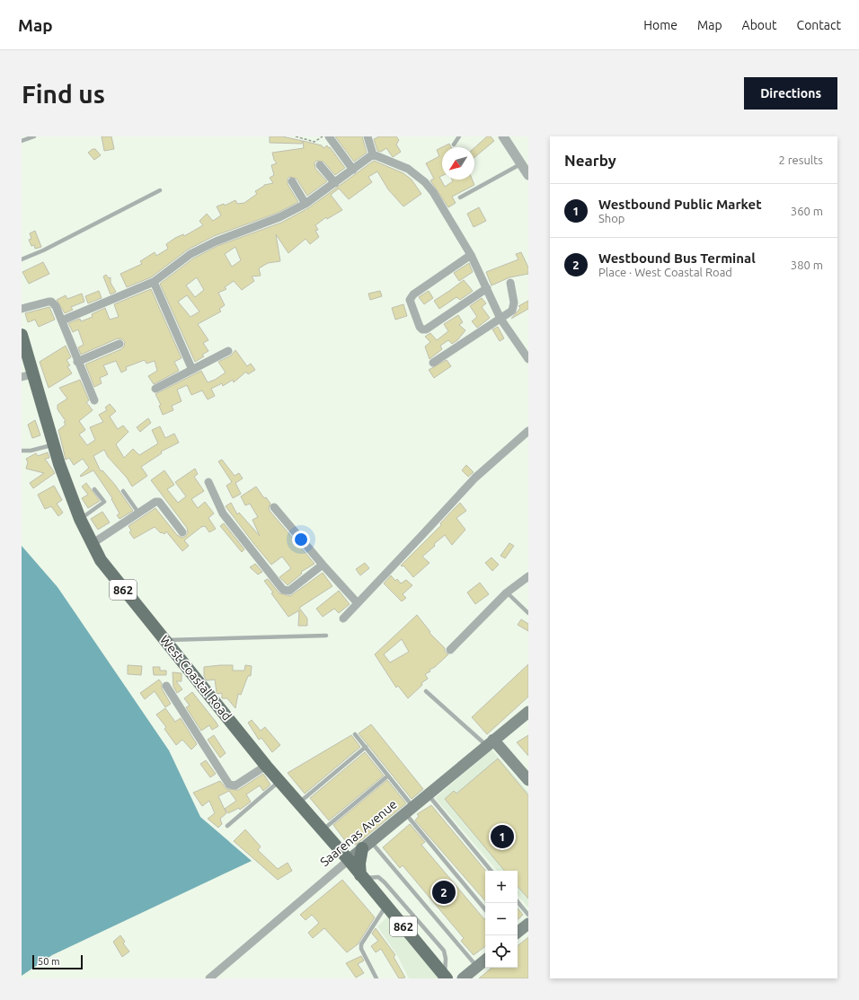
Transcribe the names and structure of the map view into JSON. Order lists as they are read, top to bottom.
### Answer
{
  "streets": {
    "main road": ["862", "West Coastal Road", "Saarenas Avenue"]
  },
  "crossings": [
    ["West Coastal Road", "Saarenas Avenue"]
  ],
  "scale_bar": "50 m",
  "north": "bottom left",
  "page": {
    "header": "Map",
    "nav": [
      "Home",
      "Map",
      "About",
      "Contact"
    ],
    "buttons": "Directions",
    "title": "Find us",
    "heading": ["Nearby", "2 results"],
    "list": [
      {
        "mark": "1",
        "name": "Westbound Public Market",
        "note": "Shop",
        "value": "360 m"
      },
      {
        "mark": "2",
        "name": "Westbound Bus Terminal",
        "note": "Place · West Coastal Road",
        "value": "380 m"
      }
    ],
    "pins": ["1", "2"],
    "map_buttons": ["+", "−"],
    "scale": "50 m"
  }
}
